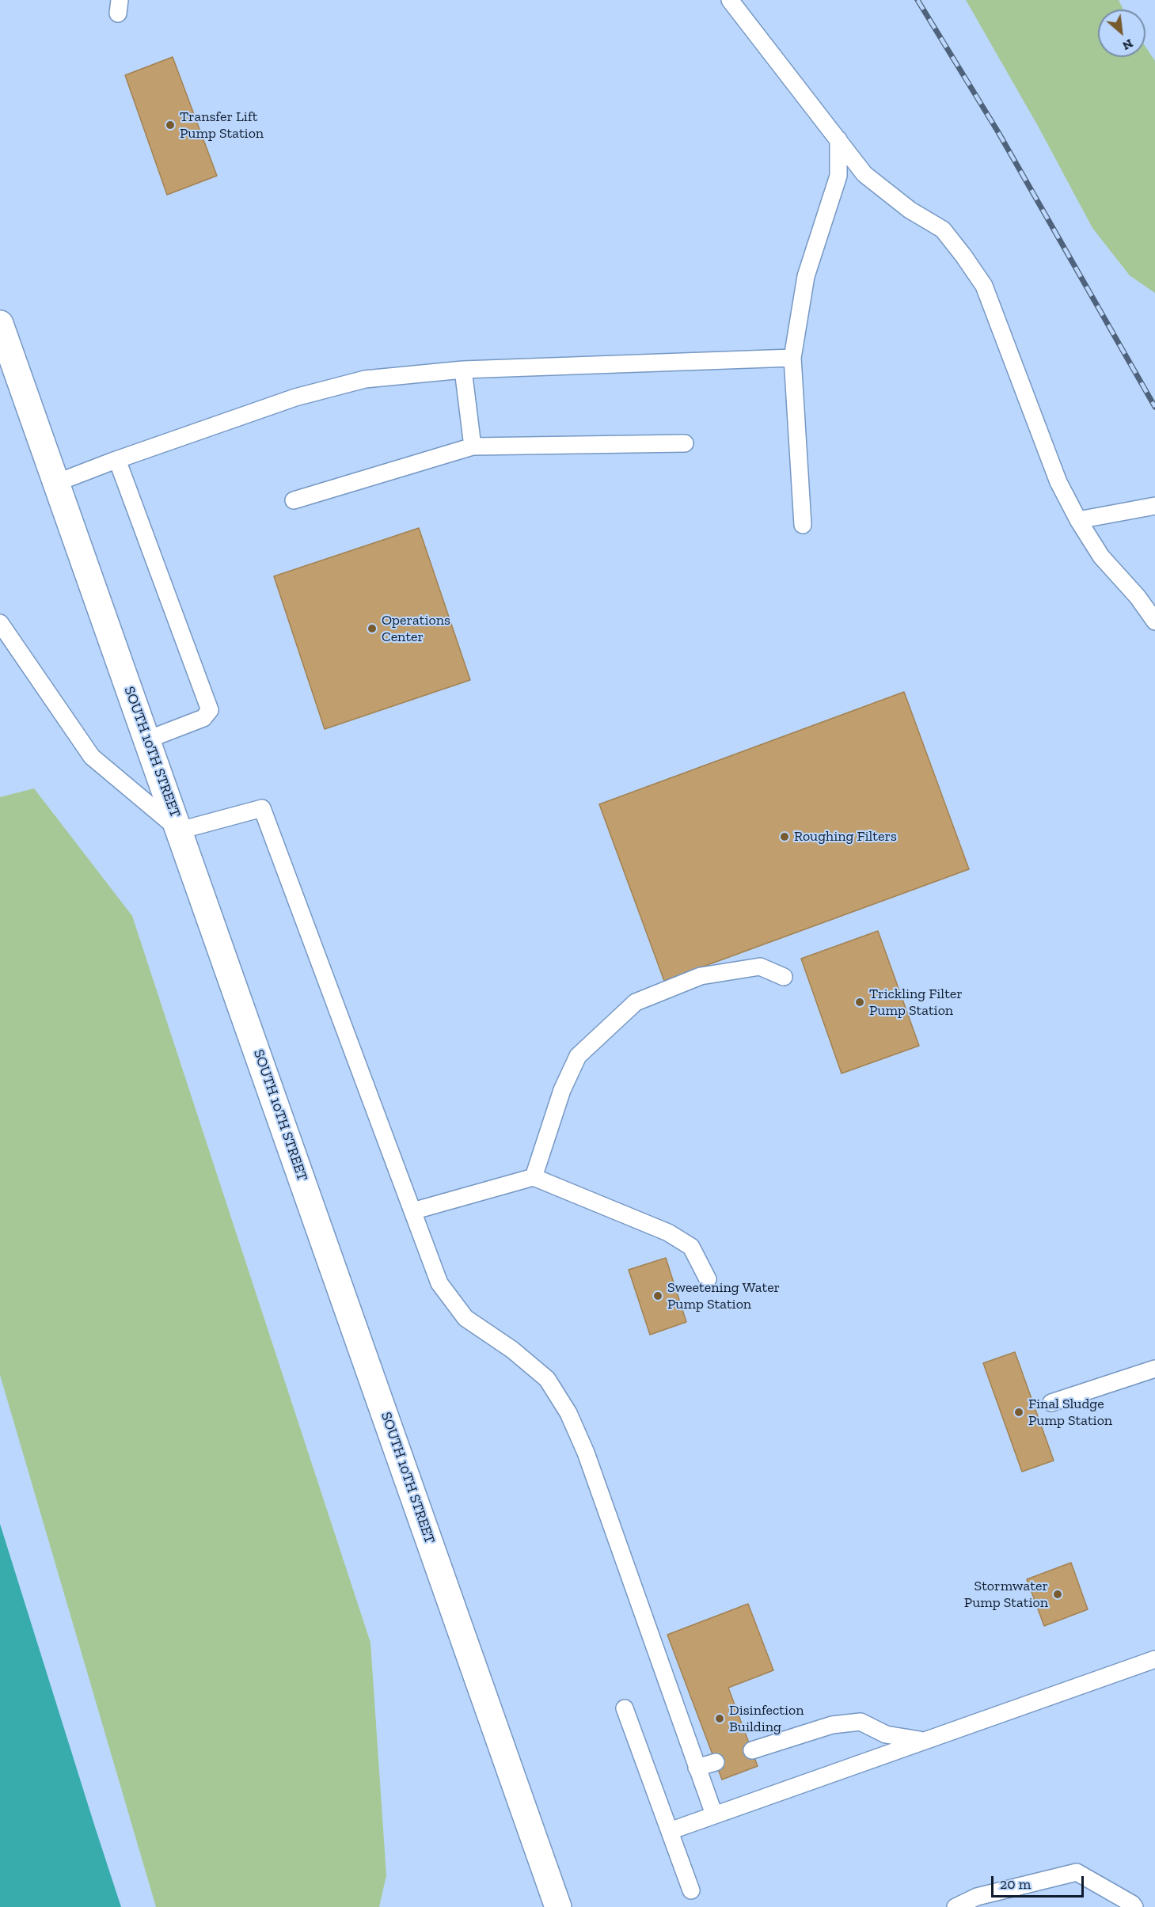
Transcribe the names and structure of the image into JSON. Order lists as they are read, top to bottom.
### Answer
{
  "streets": {
    "street": ["SOUTH 10TH STREET"]
  },
  "places": [
    "Transfer Lift Pump Station",
    "Operations Center",
    "Roughing Filters",
    "Trickling Filter Pump Station",
    "Sweetening Water Pump Station",
    "Final Sludge Pump Station",
    "Stormwater Pump Station",
    "Disinfection Building"
  ],
  "scale_bar": "20 m",
  "north": "bottom right"
}
